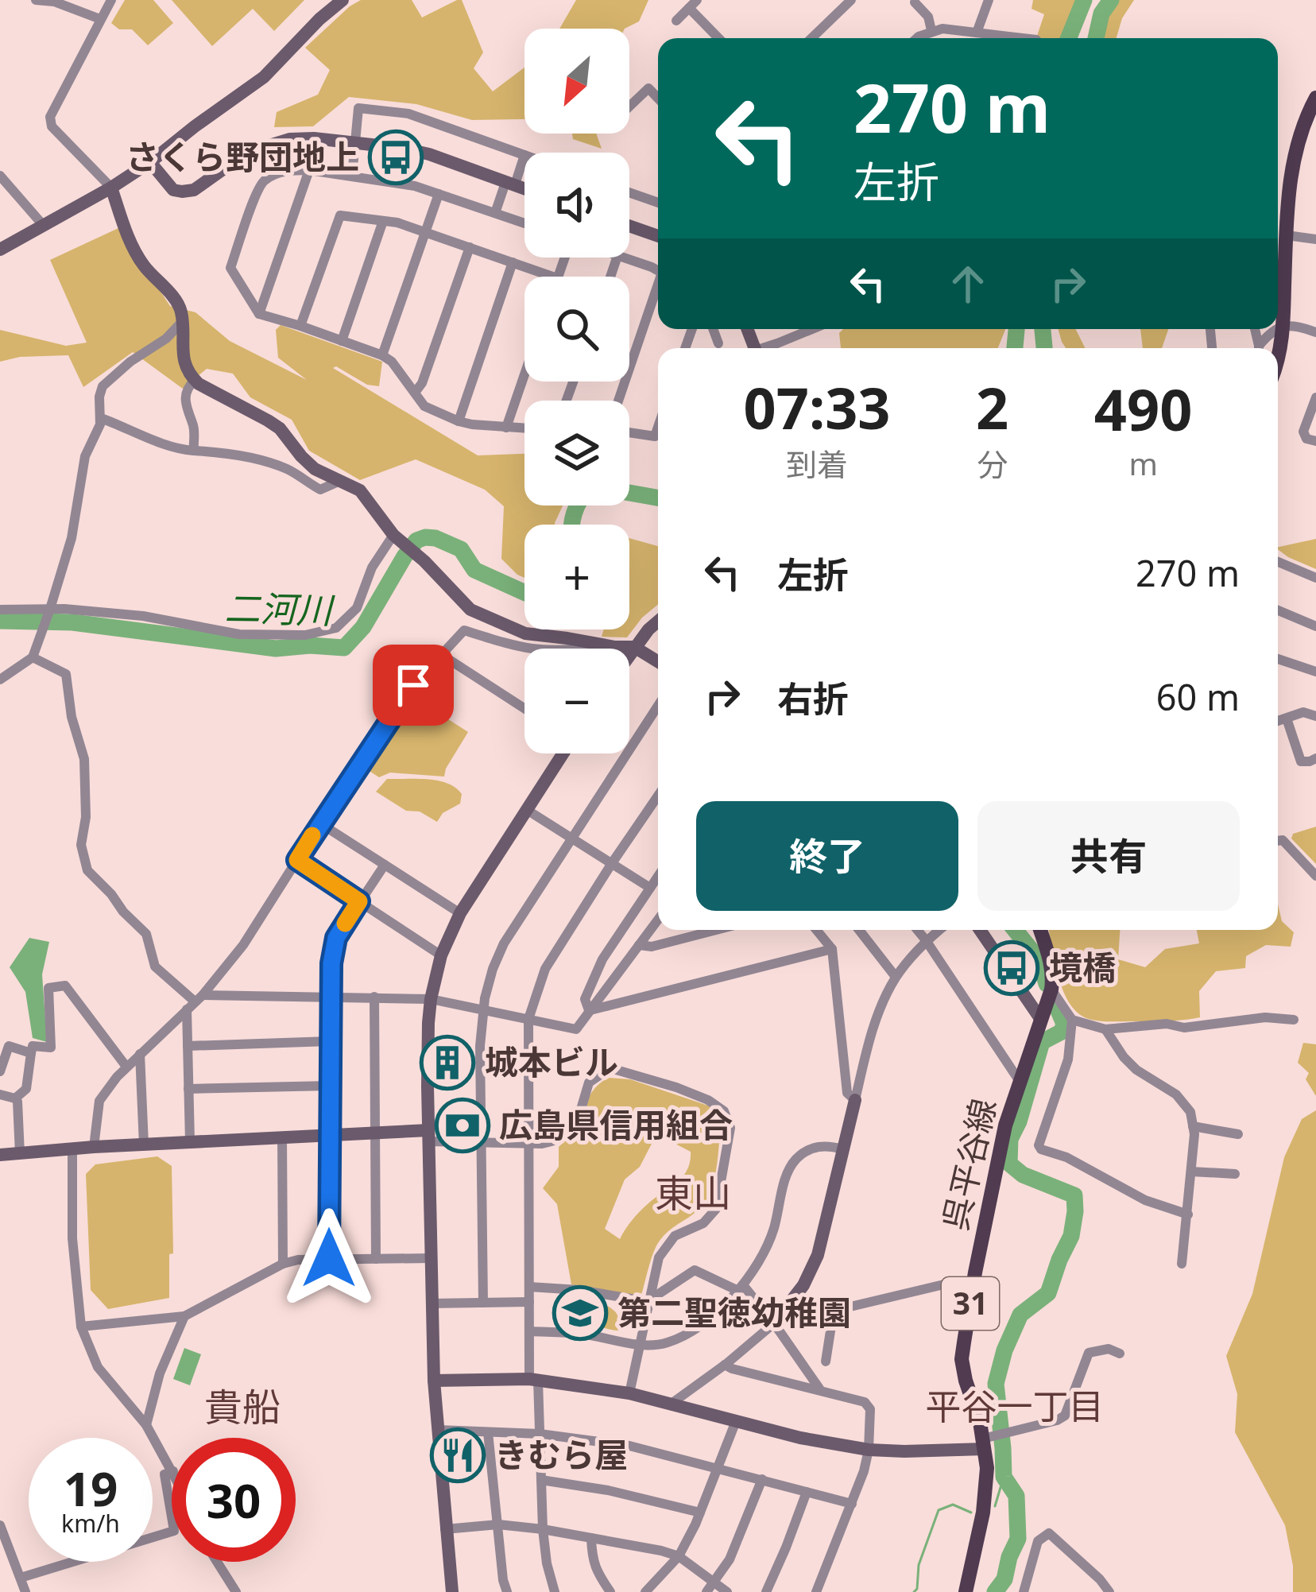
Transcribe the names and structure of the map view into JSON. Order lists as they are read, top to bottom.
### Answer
{
  "streets": {
    "main road": ["呉平谷線", "31"]
  },
  "districts": ["東山", "平谷一丁目", "貴船"],
  "water": ["二河川"],
  "places": {
    "bus stop": ["さくら野団地上", "境橋"],
    "building": ["城本ビル"],
    "bank": ["広島県信用組合"],
    "school or university": ["第二聖徳幼稚園"],
    "restaurant": ["きむら屋"]
  },
  "north": "bottom left",
  "page": {
    "map_buttons": ["+", "−"],
    "turn": ["270 m", "左折"],
    "eta": [
      "07:33",
      "到着",
      "2",
      "分",
      "490",
      "m"
    ],
    "list": [
      {
        "name": "左折",
        "value": "270 m"
      },
      {
        "name": "右折",
        "value": "60 m"
      }
    ],
    "buttons": ["終了", "共有"],
    "speed": "19 km/h",
    "limit": "30"
  }
}
